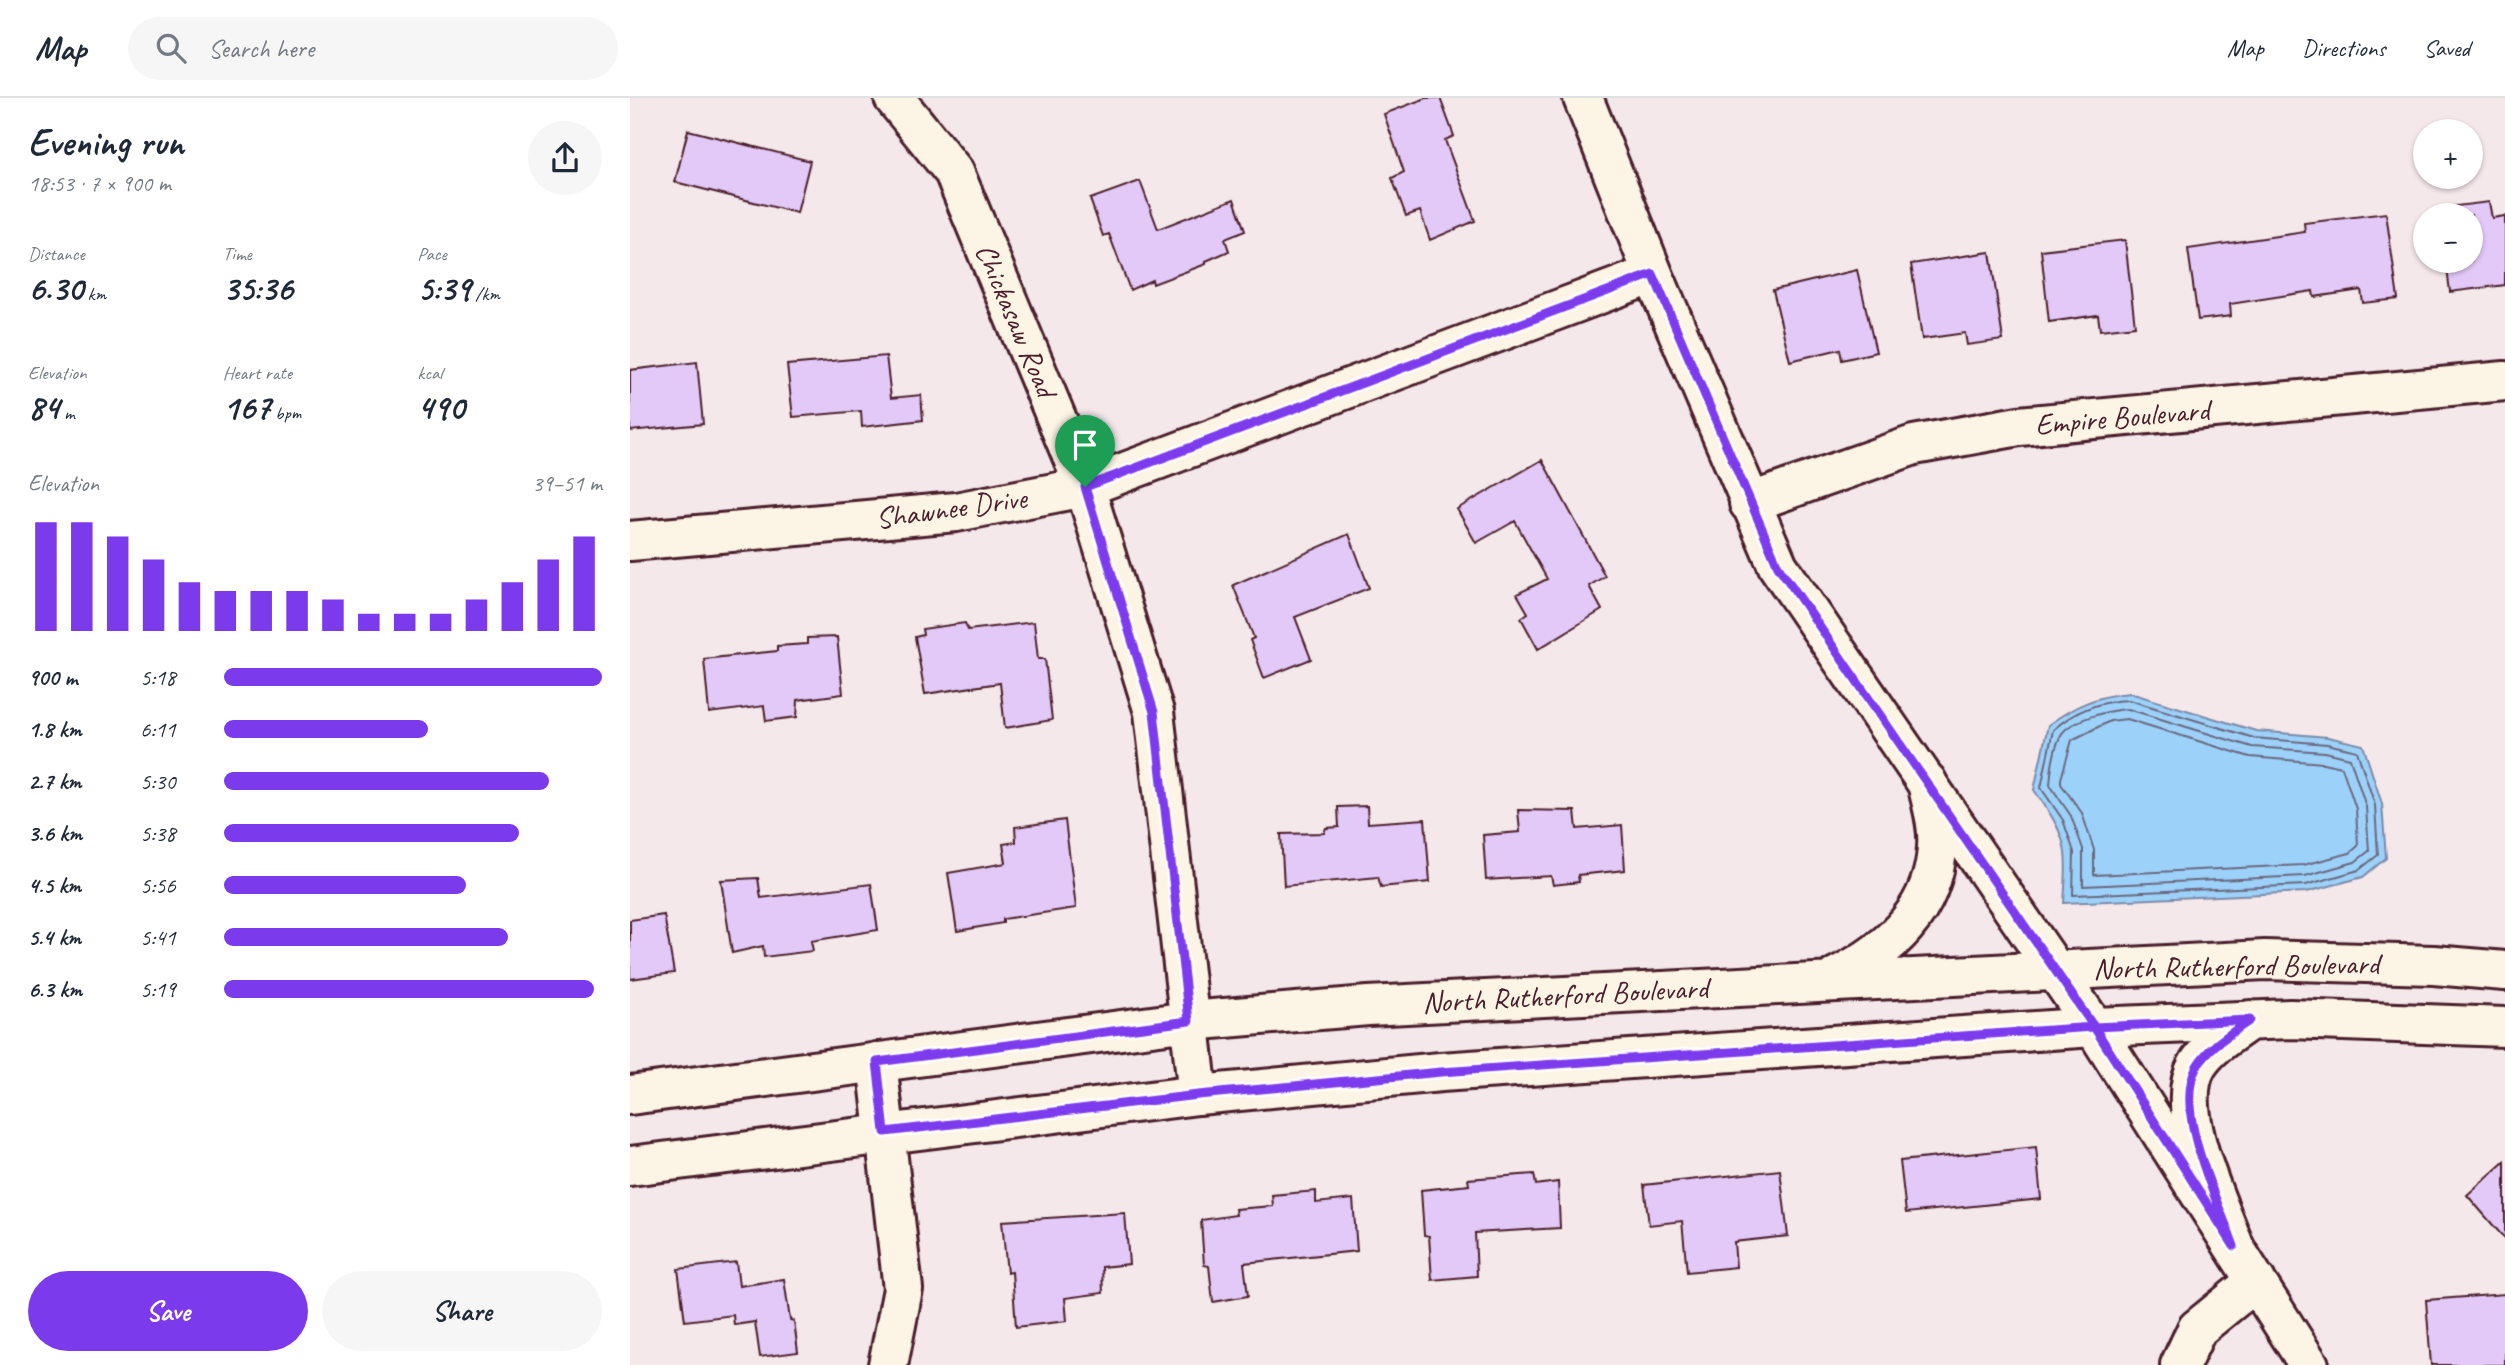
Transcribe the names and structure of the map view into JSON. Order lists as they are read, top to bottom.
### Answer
{
  "streets": {
    "street": [
      "Chickasaw Road",
      "Empire Boulevard",
      "Shawnee Drive",
      "North Rutherford Boulevard"
    ]
  },
  "crossings": [
    ["Chickasaw Road", "Shawnee Drive"],
    ["Chickasaw Road", "North Rutherford Boulevard"]
  ],
  "page": {
    "header": "Map",
    "search": "Search here",
    "nav": ["Map", "Directions", "Saved"],
    "heading": ["Evening run", "18:53 · 7 × 900 m"],
    "map_buttons": ["+", "−"],
    "stats": [
      ["Distance", "6.30 km"],
      ["Time", "35:36"],
      ["Pace", "5:39 /km"],
      ["Elevation", "84 m"],
      ["Heart rate", "167 bpm"],
      ["kcal", "490"]
    ],
    "chart": ["Elevation", "39–51 m"],
    "list": [
      {
        "name": "900 m",
        "note": "5:18"
      },
      {
        "name": "1.8 km",
        "note": "6:11"
      },
      {
        "name": "2.7 km",
        "note": "5:30"
      },
      {
        "name": "3.6 km",
        "note": "5:38"
      },
      {
        "name": "4.5 km",
        "note": "5:56"
      },
      {
        "name": "5.4 km",
        "note": "5:41"
      },
      {
        "name": "6.3 km",
        "note": "5:19"
      }
    ],
    "buttons": ["Save", "Share"]
  }
}
